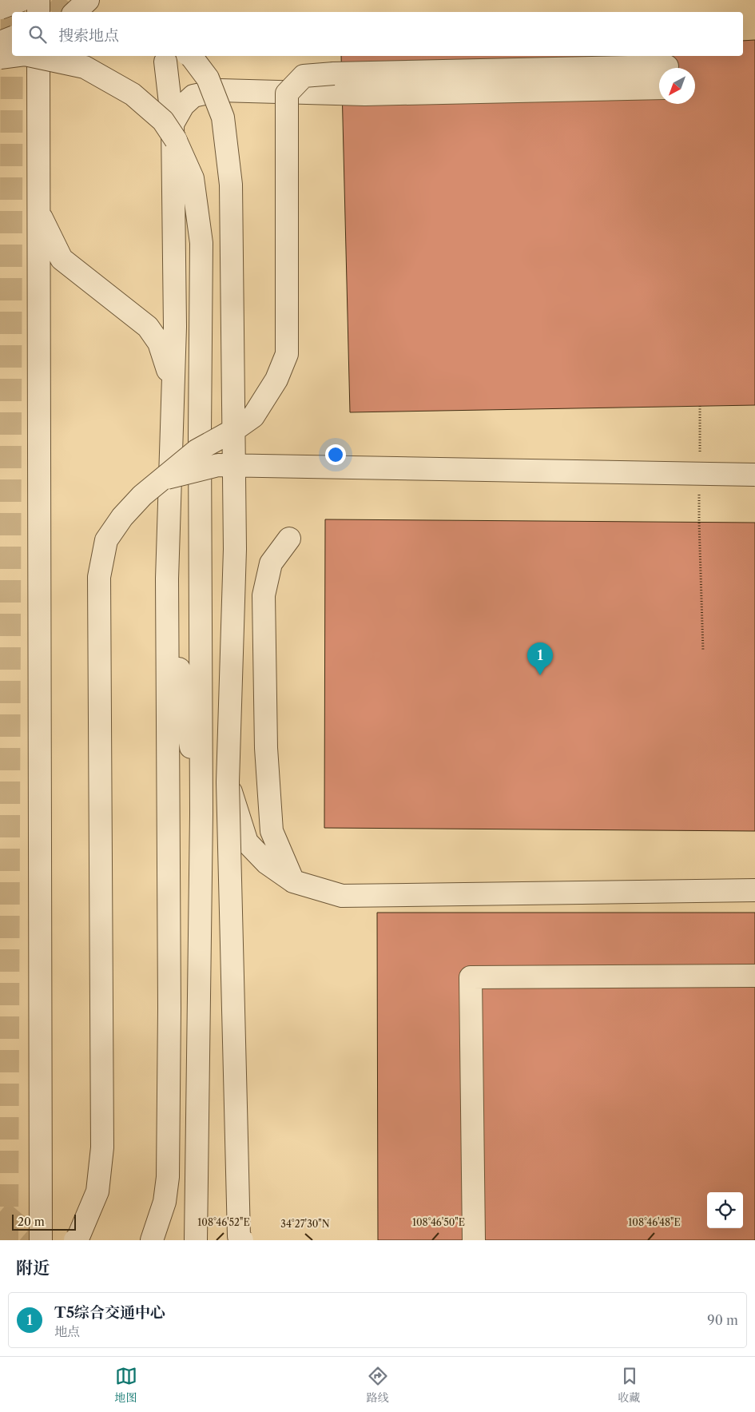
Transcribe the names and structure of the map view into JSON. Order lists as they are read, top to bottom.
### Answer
{
  "scale_bar": "20 m",
  "north": "bottom left",
  "page": {
    "search": "搜索地点",
    "pins": "1",
    "scale": "20 m",
    "heading": "附近",
    "list": [
      {
        "mark": "1",
        "name": "T5综合交通中心",
        "note": "地点",
        "value": "90 m"
      }
    ],
    "nav": ["地图", "路线", "收藏"]
  },
  "coordinates": [
    "108°46'52\"E",
    "108°46'50\"E",
    "108°46'48\"E",
    "34°27'30\"N"
  ]
}
